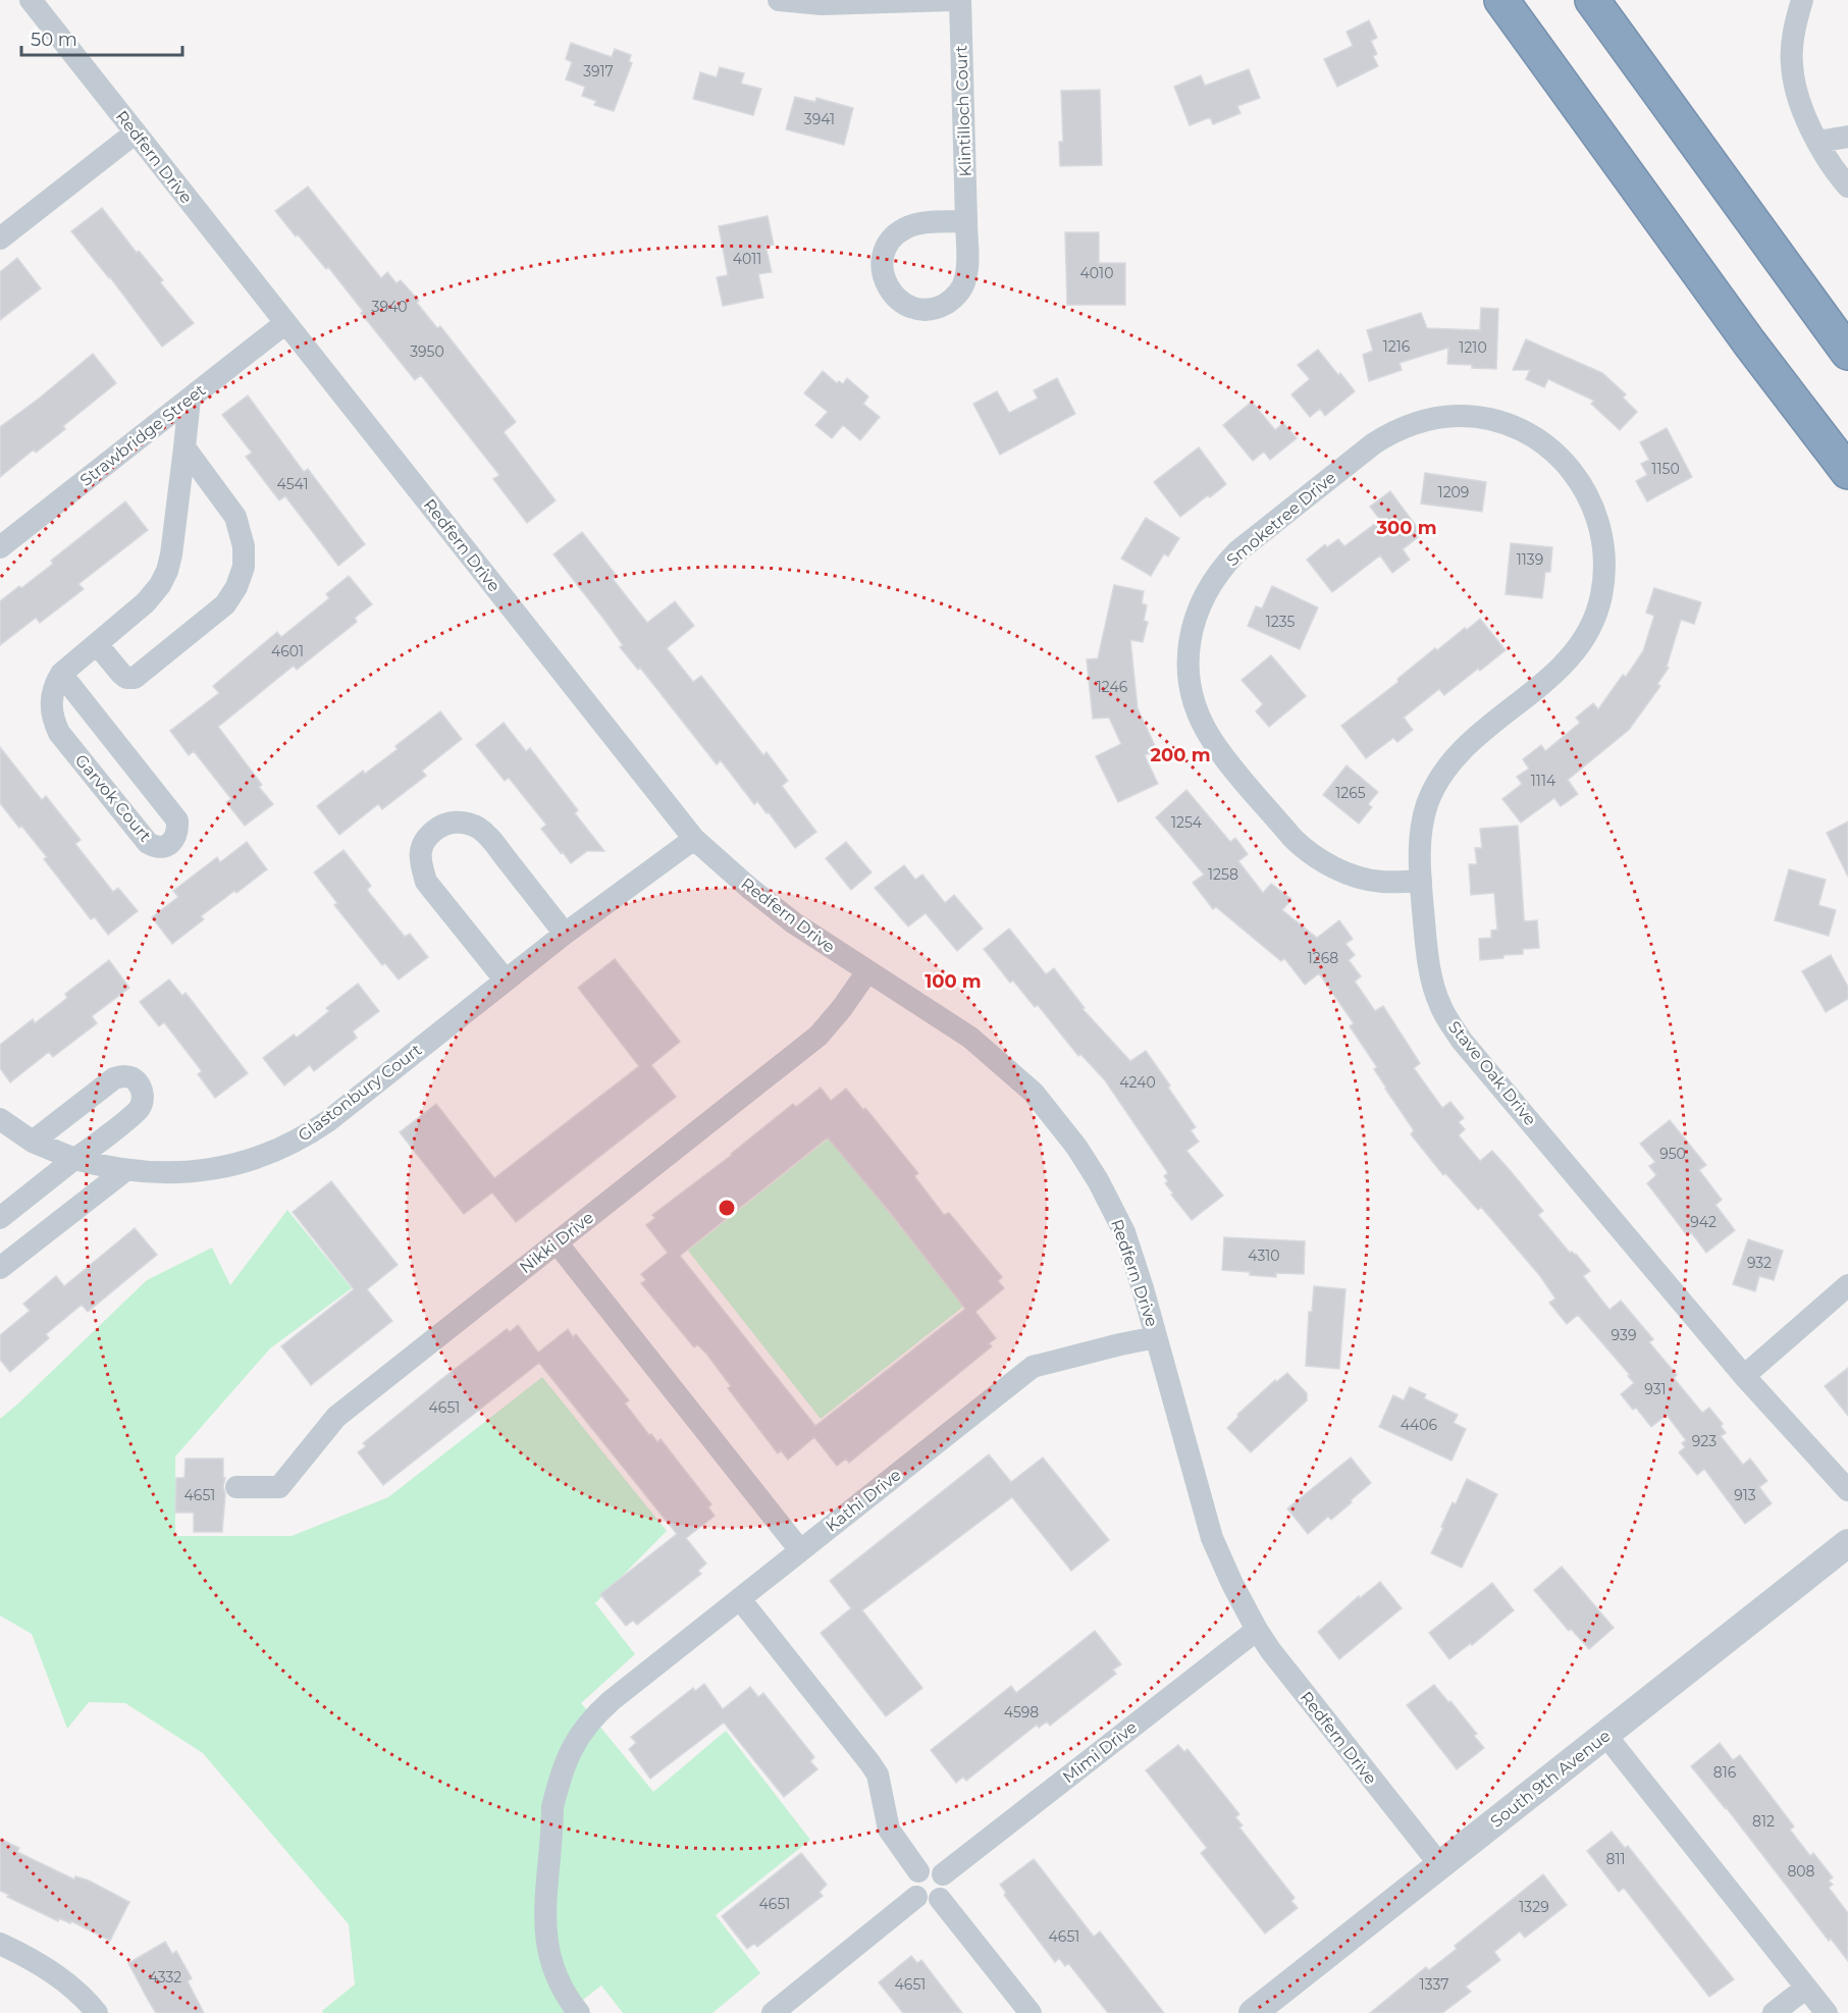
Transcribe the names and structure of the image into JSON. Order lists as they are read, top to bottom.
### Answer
{
  "streets": {
    "street": [
      "Klintilloch Court",
      "Redfern Drive",
      "Strawbridge Street",
      "Smoketree Drive",
      "Garvok Court",
      "Stave Oak Drive",
      "Glastonbury Court",
      "Nikki Drive",
      "Kathi Drive",
      "Mimi Drive",
      "South 9th Avenue"
    ]
  },
  "crossings": [
    ["Redfern Drive", "Strawbridge Street"],
    ["Redfern Drive", "Glastonbury Court"],
    ["Redfern Drive", "Nikki Drive"],
    ["Redfern Drive", "Kathi Drive"],
    ["Redfern Drive", "Mimi Drive"],
    ["Redfern Drive", "South 9th Avenue"],
    ["Smoketree Drive", "Stave Oak Drive"]
  ],
  "house_numbers": [
    "3917",
    "3941",
    "4011",
    "4010",
    "3940",
    "1216",
    "1210",
    "3950",
    "1150",
    "4541",
    "1209",
    "1139",
    "1235",
    "4601",
    "1246",
    "1114",
    "1265",
    "1254",
    "1258",
    "1268",
    "4240",
    "950",
    "942",
    "4310",
    "932",
    "939",
    "931",
    "4651",
    "4406",
    "923",
    "4651",
    "913",
    "4598",
    "816",
    "812",
    "811",
    "808",
    "4651",
    "1329",
    "4651",
    "4332",
    "4651",
    "1337"
  ],
  "scale_bar": "50 m",
  "rings": ["300 m", "200 m", "100 m"]
}
